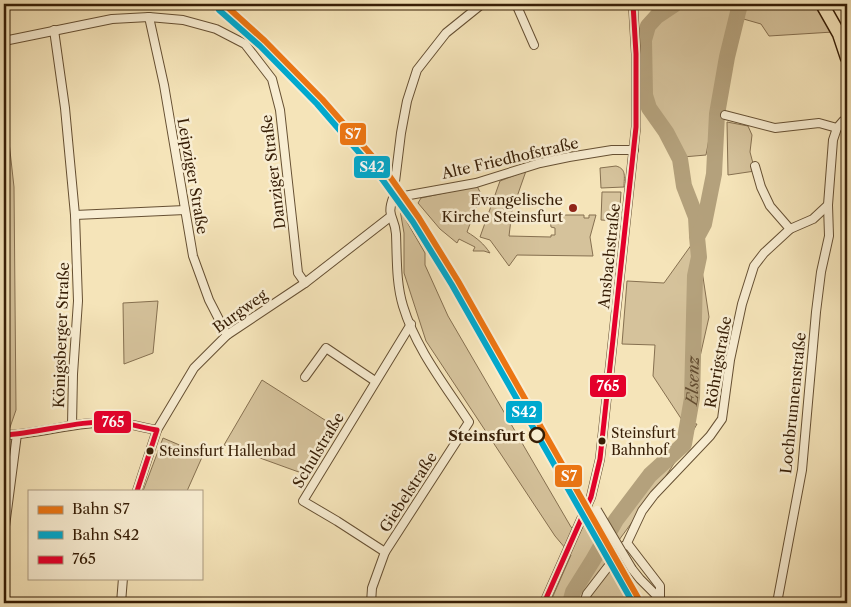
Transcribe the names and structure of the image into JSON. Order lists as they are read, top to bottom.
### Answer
{
  "streets": {
    "street": [
      "Alte Friedhofstraße",
      "Danziger Straße",
      "Leipziger Straße",
      "Ansbachstraße",
      "Burgweg",
      "Königsberger Straße",
      "Röhrigstraße",
      "Lochbrunnenstraße",
      "Schulstraße",
      "Giebelstraße"
    ]
  },
  "crossings": [
    ["Alte Friedhofstraße", "Ansbachstraße"],
    ["Danziger Straße", "Leipziger Straße"],
    ["Danziger Straße", "Burgweg"],
    ["Danziger Straße", "Königsberger Straße"],
    ["Leipziger Straße", "Burgweg"],
    ["Röhrigstraße", "Lochbrunnenstraße"],
    ["Schulstraße", "Giebelstraße"]
  ],
  "water": ["Elsenz"],
  "places": [
    "Evangelische Kirche Steinsfurt",
    "Steinsfurt",
    "Steinsfurt Bahnhof",
    "Steinsfurt Hallenbad"
  ],
  "lines": ["rail line S7", "transit line 765", "rail line S42"],
  "legend": ["Bahn S7", "Bahn S42", "765"]
}
